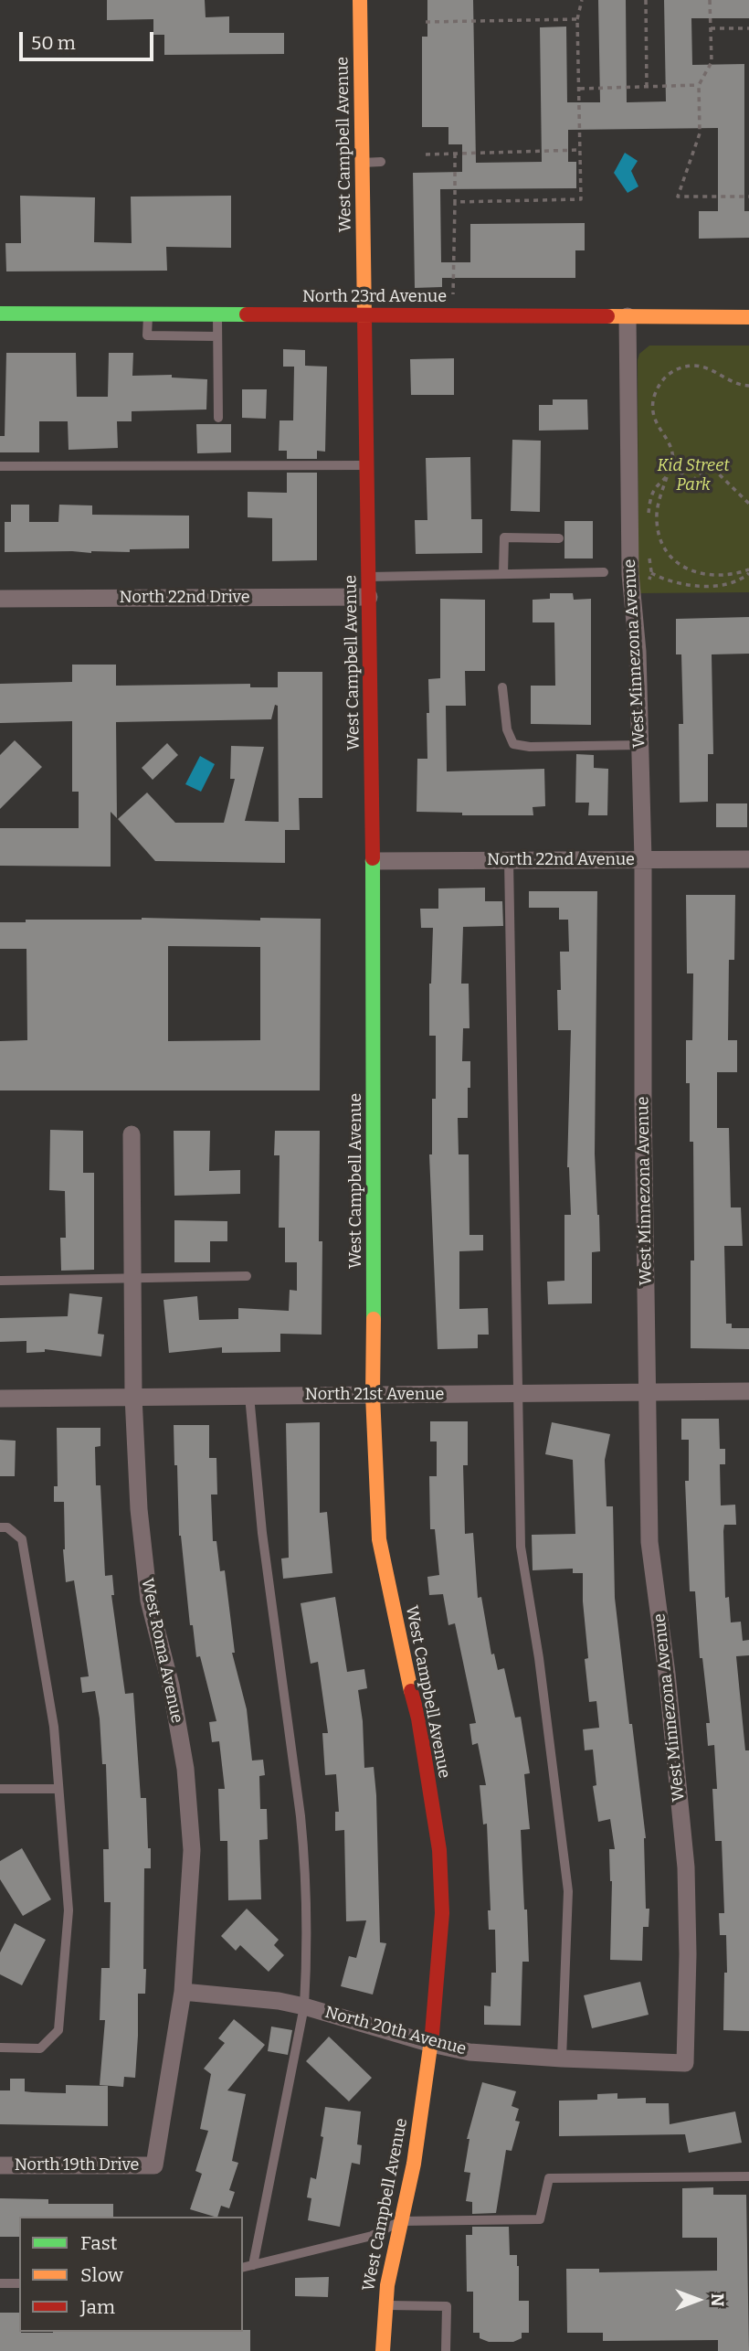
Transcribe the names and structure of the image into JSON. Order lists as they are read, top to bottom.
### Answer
{
  "streets": {
    "street": [
      "West Campbell Avenue",
      "North 23rd Avenue",
      "North 22nd Drive",
      "West Minnezona Avenue",
      "North 22nd Avenue",
      "North 21st Avenue",
      "West Roma Avenue",
      "North 20th Avenue",
      "North 19th Drive"
    ]
  },
  "crossings": [
    ["West Campbell Avenue", "North 23rd Avenue"],
    ["West Campbell Avenue", "North 22nd Drive"],
    ["West Campbell Avenue", "North 22nd Avenue"],
    ["West Campbell Avenue", "North 21st Avenue"],
    ["West Campbell Avenue", "North 20th Avenue"],
    ["North 23rd Avenue", "West Minnezona Avenue"],
    ["West Minnezona Avenue", "North 22nd Avenue"],
    ["West Minnezona Avenue", "North 21st Avenue"],
    ["West Minnezona Avenue", "North 20th Avenue"],
    ["North 21st Avenue", "West Roma Avenue"],
    ["West Roma Avenue", "North 20th Avenue"],
    ["West Roma Avenue", "North 19th Drive"]
  ],
  "parks": ["Kid Street Park"],
  "legend": ["Fast", "Slow", "Jam"],
  "scale_bar": "50 m",
  "north": "right"
}
